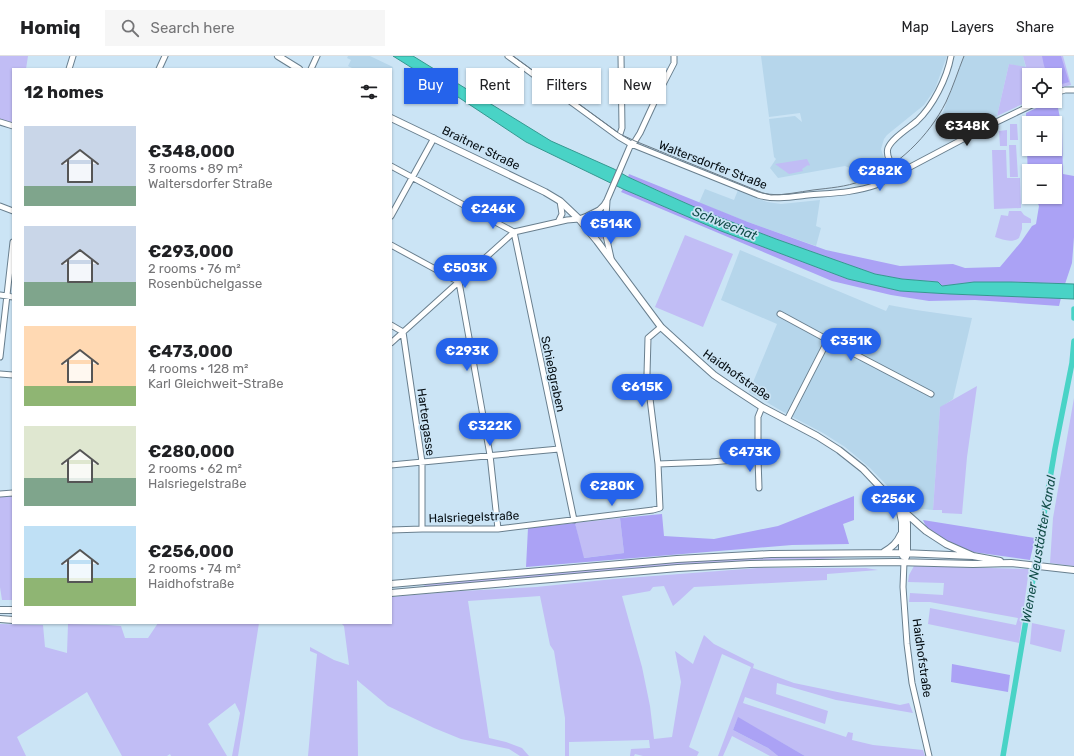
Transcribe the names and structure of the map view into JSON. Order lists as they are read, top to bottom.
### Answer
{
  "streets": {
    "main road": ["Braitner Straße", "Haidhofstraße"],
    "street": [
      "Waltersdorfer Straße",
      "Schießgraben",
      "Hartergasse",
      "Halsriegelstraße"
    ]
  },
  "crossings": [
    ["Braitner Straße", "Haidhofstraße"],
    ["Schießgraben", "Halsriegelstraße"],
    ["Hartergasse", "Halsriegelstraße"]
  ],
  "water": ["Schwechat", "Wiener Neustädter Kanal"],
  "page": {
    "header": "Homiq",
    "search": "Search here",
    "nav": ["Map", "Layers", "Share"],
    "map_buttons": ["+", "−"],
    "chip": [
      "Buy",
      "Rent",
      "Filters",
      "New"
    ],
    "heading": "12 homes",
    "price": [
      "€348K",
      "€282K",
      "€246K",
      "€514K",
      "€503K",
      "€351K",
      "€293K",
      "€615K",
      "€322K",
      "€473K",
      "€280K",
      "€256K"
    ],
    "list": [
      {
        "name": "€348,000",
        "note": "3 rooms · 89 m² · Waltersdorfer Straße"
      },
      {
        "name": "€293,000",
        "note": "2 rooms · 76 m² · Rosenbüchelgasse"
      },
      {
        "name": "€473,000",
        "note": "4 rooms · 128 m² · Karl Gleichweit-Straße"
      },
      {
        "name": "€280,000",
        "note": "2 rooms · 62 m² · Halsriegelstraße"
      },
      {
        "name": "€256,000",
        "note": "2 rooms · 74 m² · Haidhofstraße"
      }
    ]
  }
}
